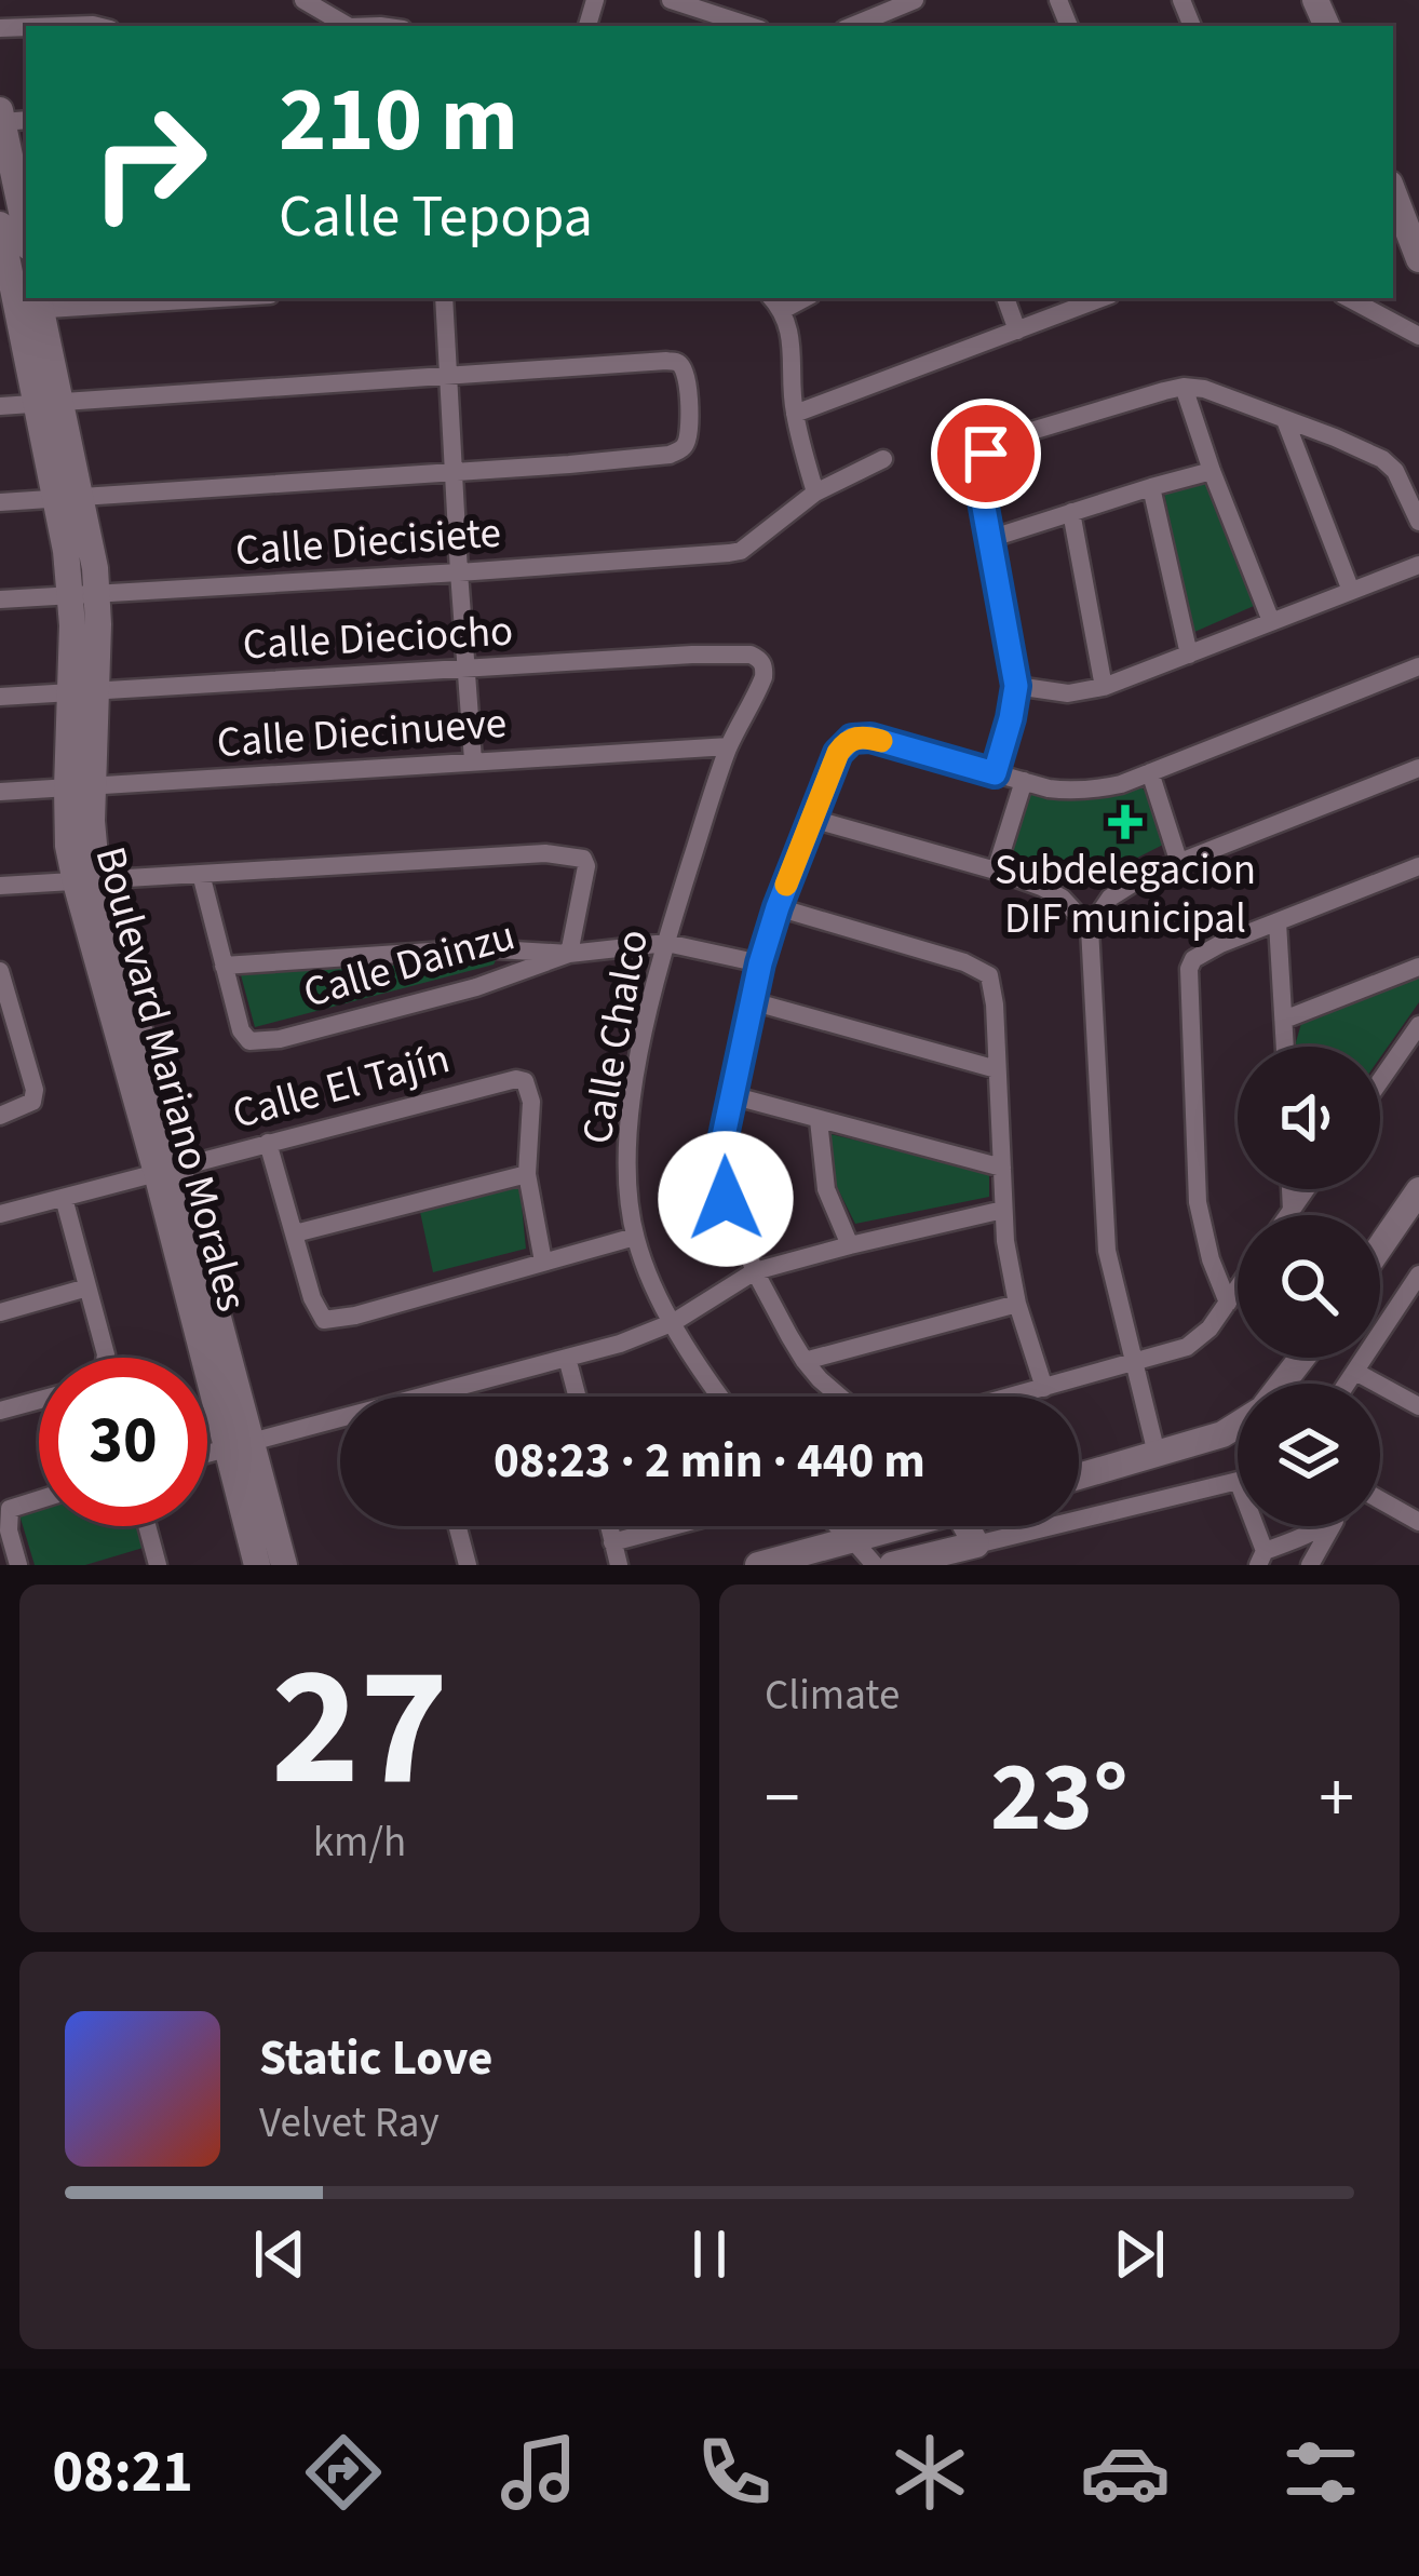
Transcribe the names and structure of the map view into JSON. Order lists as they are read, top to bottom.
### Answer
{
  "streets": {
    "street": [
      "Calle Diecisiete",
      "Calle Dieciocho",
      "Calle Diecinueve",
      "Calle Dainzu",
      "Calle Chalco",
      "Boulevard Mariano Morales",
      "Calle El Tajín"
    ]
  },
  "crossings": [
    ["Calle Diecisiete", "Boulevard Mariano Morales"],
    ["Calle Dieciocho", "Calle Chalco"],
    ["Calle Dieciocho", "Boulevard Mariano Morales"],
    ["Calle Diecinueve", "Calle Chalco"],
    ["Calle Diecinueve", "Boulevard Mariano Morales"],
    ["Calle Dainzu", "Calle Chalco"],
    ["Boulevard Mariano Morales", "Calle El Tajín"]
  ],
  "places": {
    "health": ["Subdelegacion DIF municipal"]
  },
  "page": {
    "turn": ["210 m", "Calle Tepopa"],
    "limit": "30",
    "trip": "08:23 · 2 min · 440 m",
    "tile": [
      ["27", "km/h"],
      "Climate"
    ],
    "heat": ["−", "23°", "+"],
    "song": ["Static Love", "Velvet Ray"],
    "tabs": "08:21"
  }
}
